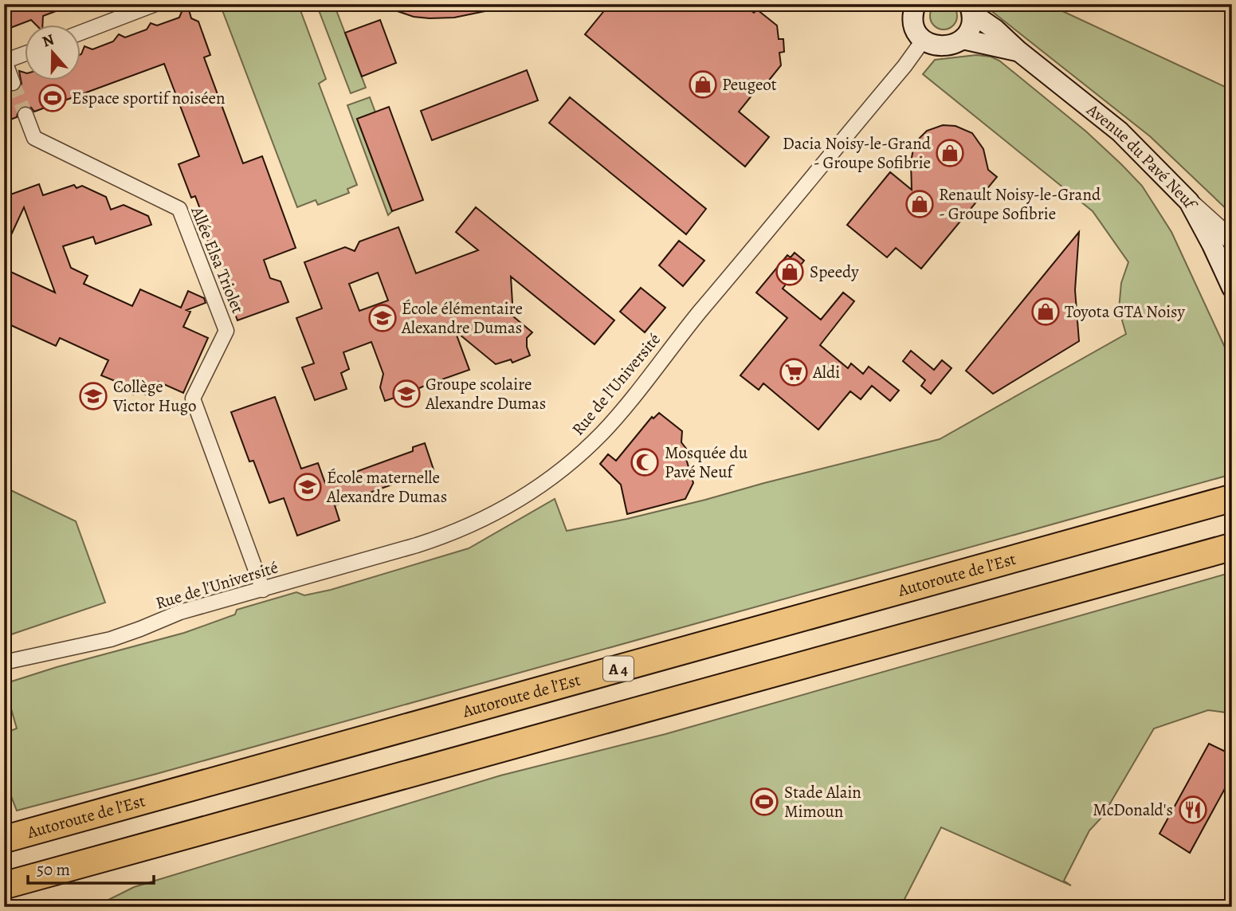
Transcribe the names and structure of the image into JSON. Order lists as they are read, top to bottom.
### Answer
{
  "streets": {
    "highway": ["Autoroute de l’Est", "A 4"],
    "main road": ["Avenue du Pavé Neuf"],
    "street": ["Allée Elsa Triolet", "Rue de l'Université"]
  },
  "crossings": [
    ["Avenue du Pavé Neuf", "Rue de l'Université"],
    ["Allée Elsa Triolet", "Rue de l'Université"]
  ],
  "places": {
    "shop": [
      "Peugeot",
      "Dacia Noisy-le-Grand - Groupe Sofibrie",
      "Renault Noisy-le-Grand - Groupe Sofibrie",
      "Speedy",
      "Toyota GTA Noisy"
    ],
    "sports": ["Espace sportif noiséen", "Stade Alain Mimoun"],
    "school or university": [
      "École élémentaire Alexandre Dumas",
      "Groupe scolaire Alexandre Dumas",
      "Collège Victor Hugo",
      "École maternelle Alexandre Dumas"
    ],
    "supermarket": ["Aldi"],
    "mosque": ["Mosquée du Pavé Neuf"],
    "restaurant": ["McDonald's"]
  },
  "scale_bar": "50 m",
  "north": "top"
}
